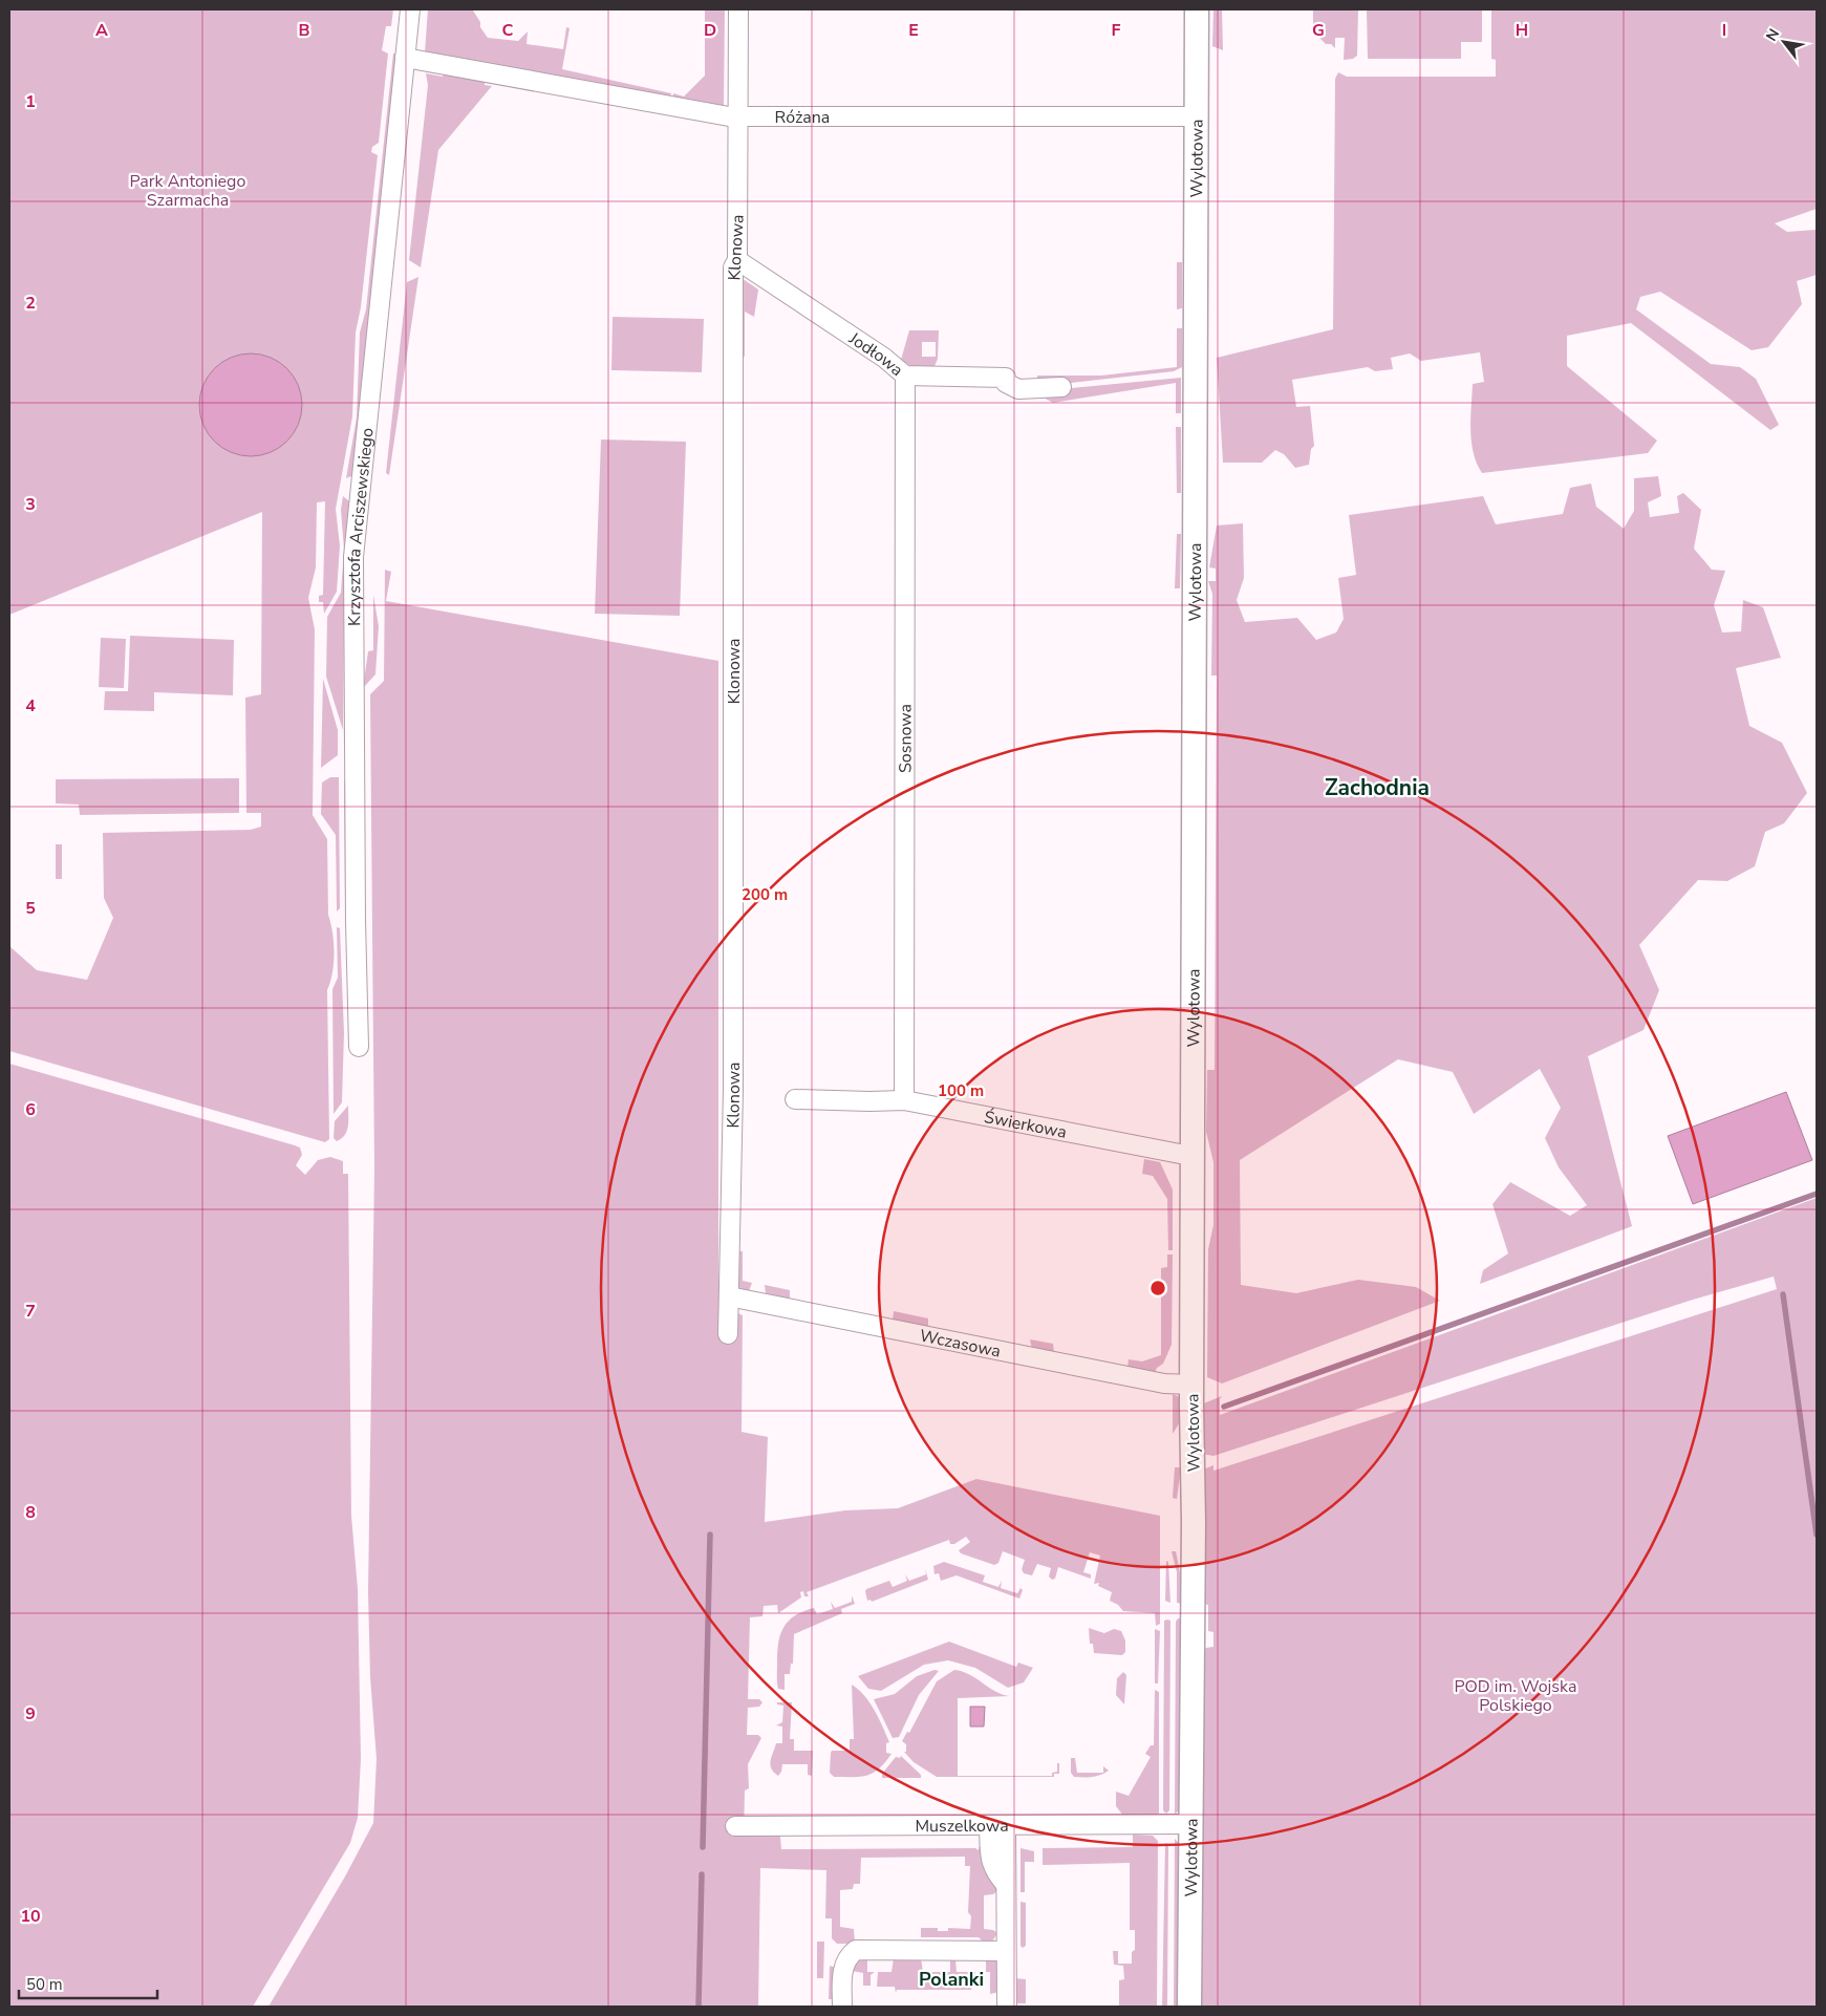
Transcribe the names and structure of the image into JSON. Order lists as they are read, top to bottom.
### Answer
{
  "streets": {
    "street": [
      "Różana",
      "Wylotowa",
      "Klonowa",
      "Jodłowa",
      "Krzysztofa Arciszewskiego",
      "Sosnowa",
      "Świerkowa",
      "Wczasowa",
      "Muszelkowa"
    ]
  },
  "crossings": [
    ["Różana", "Wylotowa"],
    ["Różana", "Klonowa"],
    ["Różana", "Krzysztofa Arciszewskiego"],
    ["Wylotowa", "Świerkowa"],
    ["Wylotowa", "Wczasowa"],
    ["Wylotowa", "Muszelkowa"],
    ["Klonowa", "Jodłowa"],
    ["Klonowa", "Wczasowa"],
    ["Jodłowa", "Sosnowa"],
    ["Sosnowa", "Świerkowa"]
  ],
  "districts": ["Zachodnia", "Polanki"],
  "parks": ["Park Antoniego Szarmacha", "POD im. Wojska Polskiego"],
  "scale_bar": "50 m",
  "north": "top left",
  "grid": {
    "columns": [
      "A",
      "B",
      "C",
      "D",
      "E",
      "F",
      "G",
      "H",
      "I"
    ],
    "rows": [
      "1",
      "2",
      "3",
      "4",
      "5",
      "6",
      "7",
      "8",
      "9",
      "10"
    ]
  },
  "rings": ["200 m", "100 m"]
}
